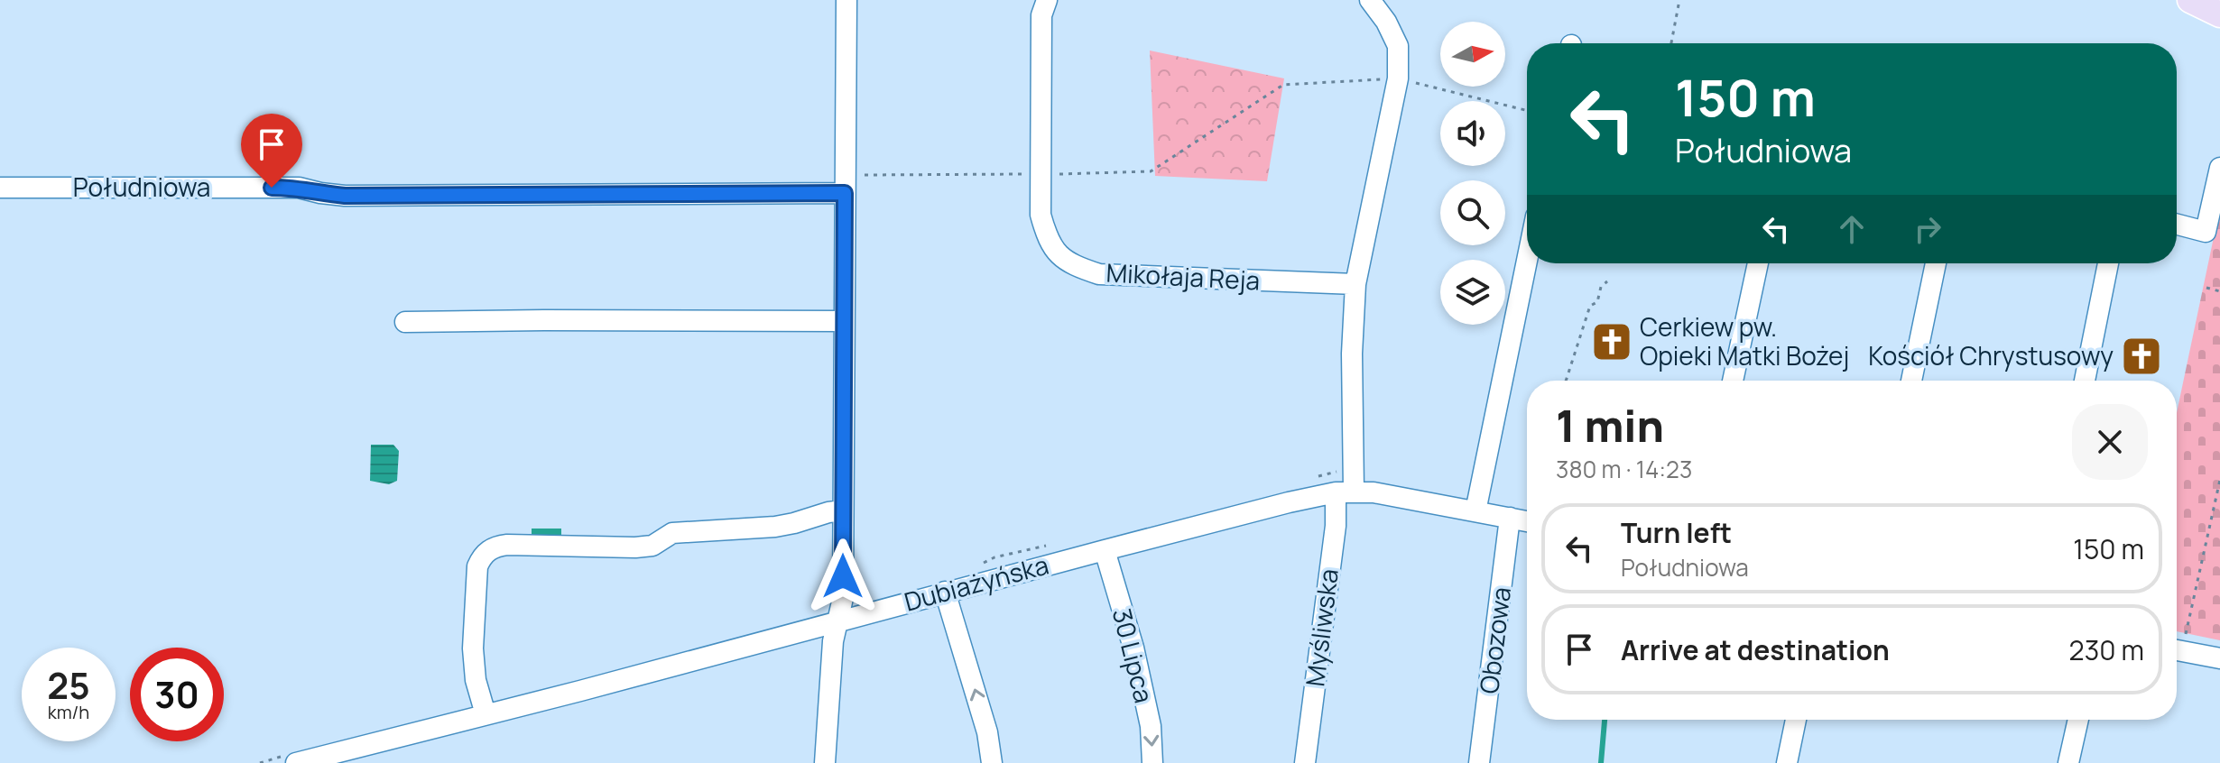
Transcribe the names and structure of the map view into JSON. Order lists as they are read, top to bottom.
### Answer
{
  "streets": {
    "street": [
      "Południowa",
      "Mikołaja Reja",
      "Dubiażyńska",
      "Myśliwska",
      "Obozowa",
      "30 Lipca"
    ]
  },
  "crossings": [
    ["Dubiażyńska", "Myśliwska"],
    ["Dubiażyńska", "Obozowa"],
    ["Dubiażyńska", "30 Lipca"]
  ],
  "places": {
    "church": ["Cerkiew pw. Opieki Matki Bożej", "Kościół Chrystusowy"]
  },
  "north": "right",
  "page": {
    "turn": ["150 m", "Południowa"],
    "heading": ["1 min", "380 m · 14:23"],
    "list": [
      {
        "name": "Turn left",
        "note": "Południowa",
        "value": "150 m"
      },
      {
        "name": "Arrive at destination",
        "value": "230 m"
      }
    ],
    "speed": "25 km/h",
    "limit": "30"
  }
}
